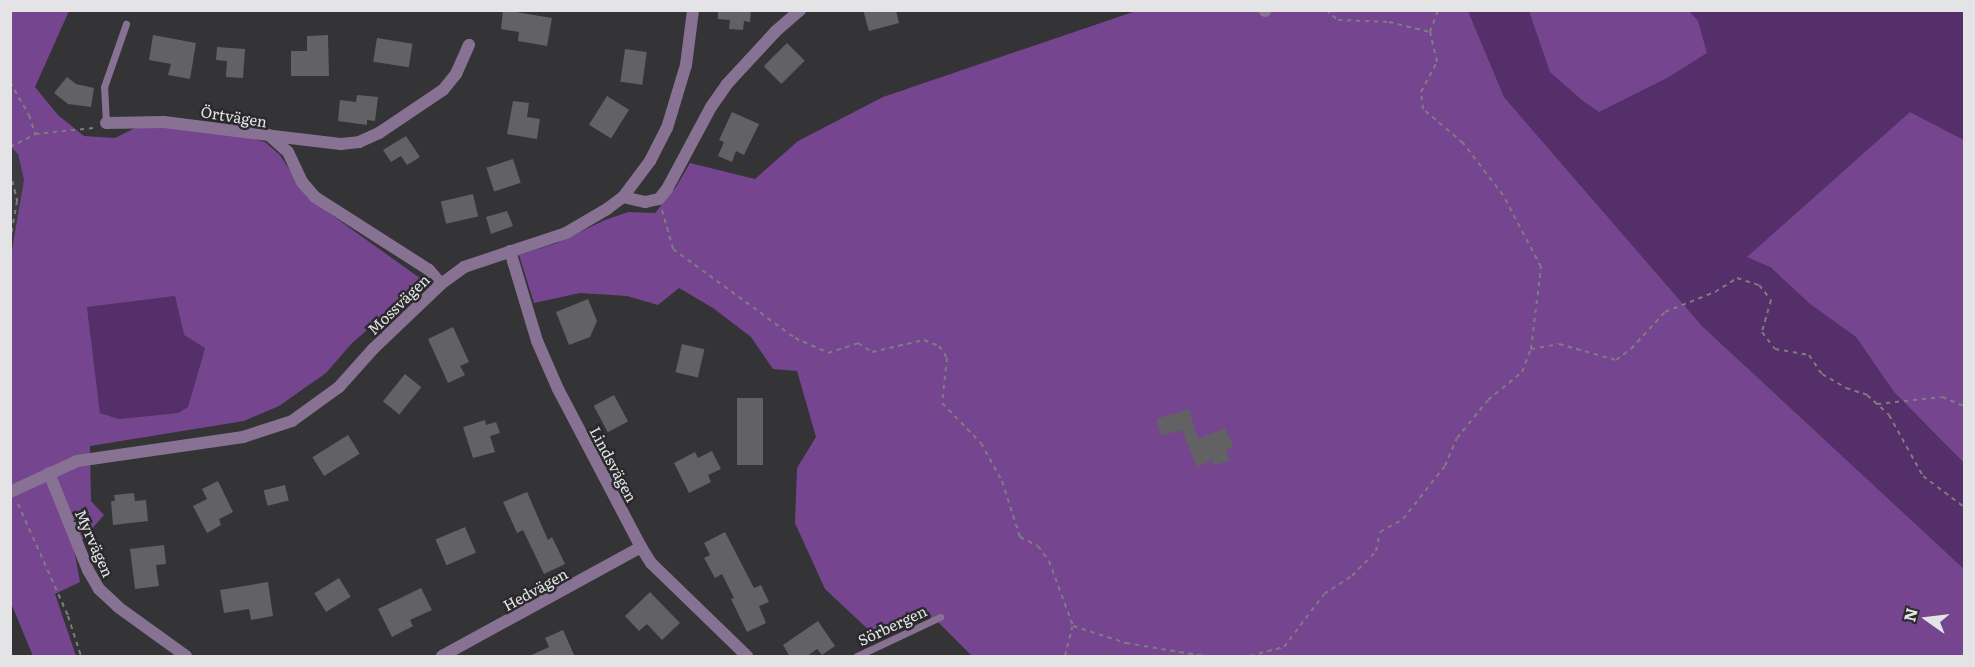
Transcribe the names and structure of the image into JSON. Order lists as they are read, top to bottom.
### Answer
{
  "streets": {
    "street": [
      "Örtvägen",
      "Mossvägen",
      "Lindsvägen",
      "Myrvägen",
      "Hedvägen"
    ],
    "lane": ["Sörbergen"]
  },
  "crossings": [
    ["Örtvägen", "Mossvägen"],
    ["Mossvägen", "Lindsvägen"],
    ["Mossvägen", "Myrvägen"],
    ["Lindsvägen", "Hedvägen"]
  ],
  "north": "left"
}
